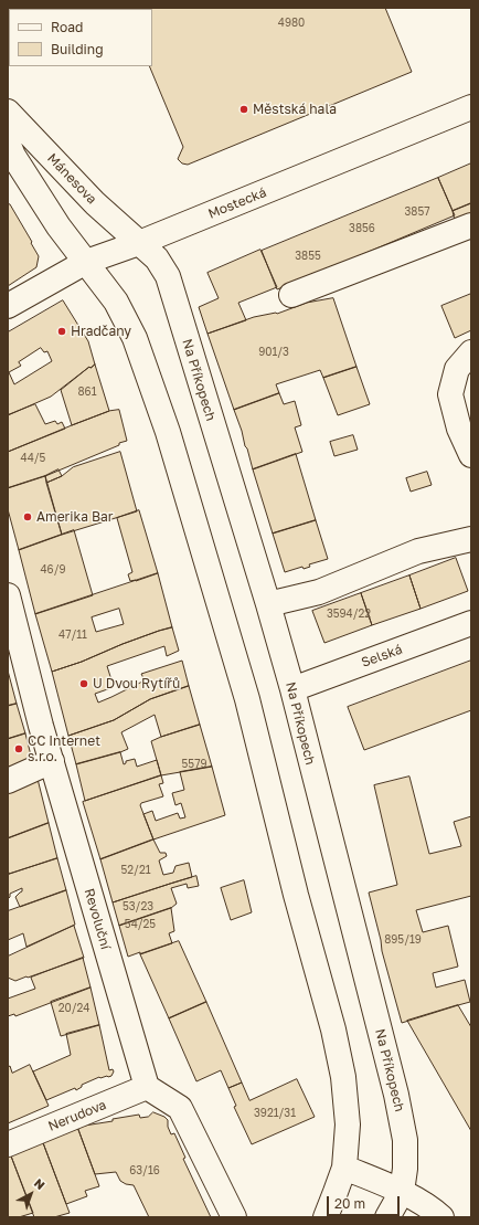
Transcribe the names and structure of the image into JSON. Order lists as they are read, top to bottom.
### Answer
{
  "streets": {
    "street": [
      "Mánesova",
      "Mostecká",
      "Na Příkopech",
      "Selská",
      "Revoluční",
      "Nerudova"
    ]
  },
  "crossings": [
    ["Mánesova", "Mostecká"],
    ["Mánesova", "Na Příkopech"],
    ["Mostecká", "Na Příkopech"],
    ["Na Příkopech", "Selská"],
    ["Revoluční", "Nerudova"]
  ],
  "places": [
    "Městská hala",
    "Hradčany",
    "Amerika Bar",
    "U Dvou Rytířů",
    "CC Internet s.r.o."
  ],
  "house_numbers": [
    "4980",
    "3857",
    "3856",
    "3855",
    "901/3",
    "861",
    "44/5",
    "46/9",
    "3594/22",
    "47/11",
    "5579",
    "52/21",
    "53/23",
    "54/25",
    "895/19",
    "20/24",
    "3921/31",
    "63/16"
  ],
  "legend": ["Road", "Building"],
  "scale_bar": "20 m",
  "north": "top right"
}
